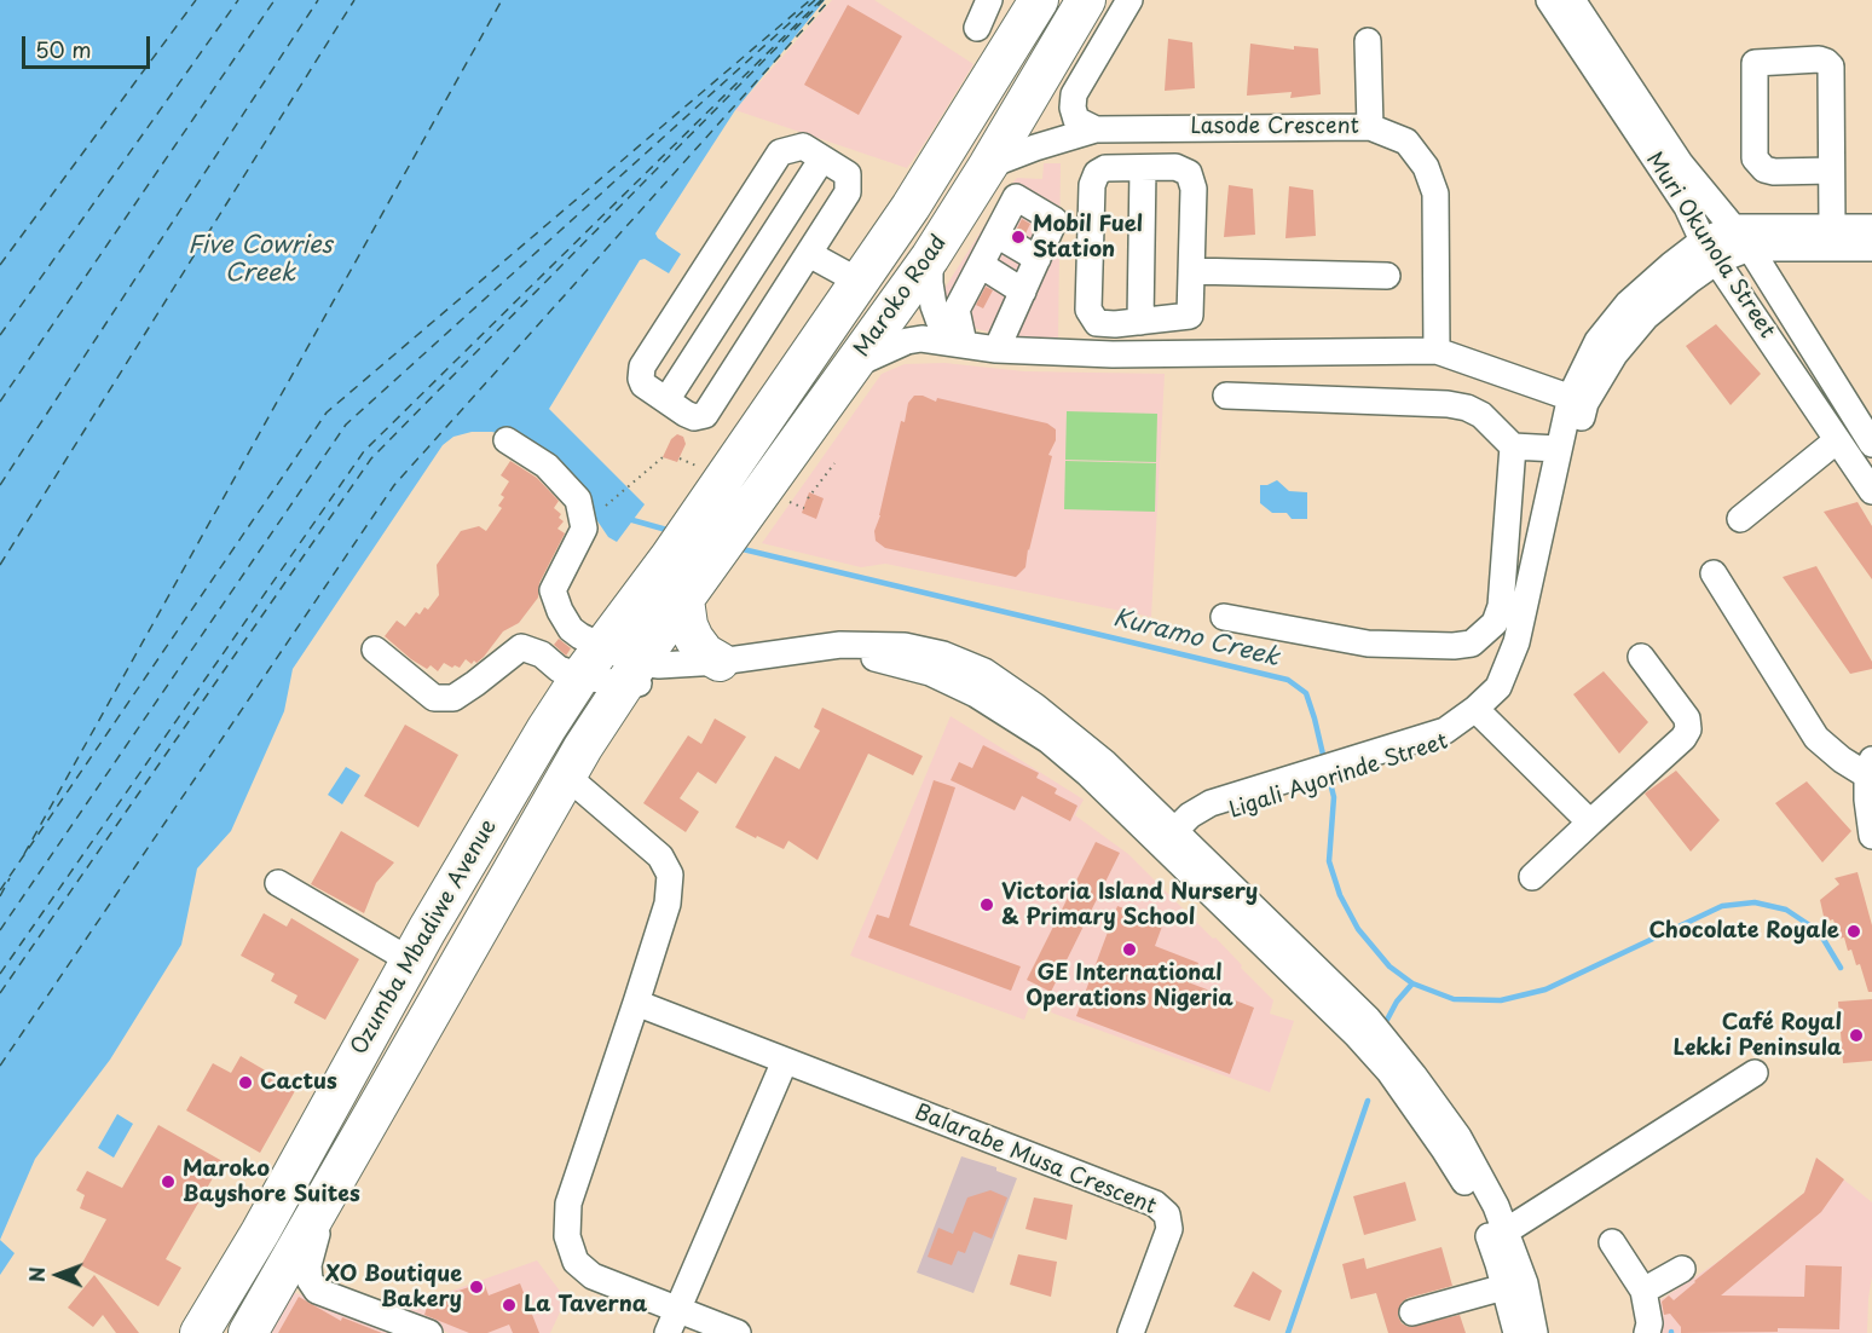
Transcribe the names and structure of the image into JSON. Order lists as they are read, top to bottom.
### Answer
{
  "streets": {
    "highway": ["Maroko Road", "Ozumba Mbadiwe Avenue"],
    "street": [
      "Lasode Crescent",
      "Muri Okunola Street",
      "Ligali Ayorinde Street",
      "Balarabe Musa Crescent"
    ]
  },
  "crossings": [
    ["Lasode Crescent", "Maroko Road"],
    ["Muri Okunola Street", "Ligali Ayorinde Street"],
    ["Maroko Road", "Ozumba Mbadiwe Avenue"]
  ],
  "water": ["Five Cowries Creek", "Kuramo Creek"],
  "places": [
    "Mobil Fuel Station",
    "Victoria Island Nursery & Primary School",
    "Chocolate Royale",
    "GE International Operations Nigeria",
    "Café Royal Lekki Peninsula",
    "Cactus",
    "Maroko Bayshore Suites",
    "XO Boutique Bakery",
    "La Taverna"
  ],
  "scale_bar": "50 m",
  "north": "left"
}
